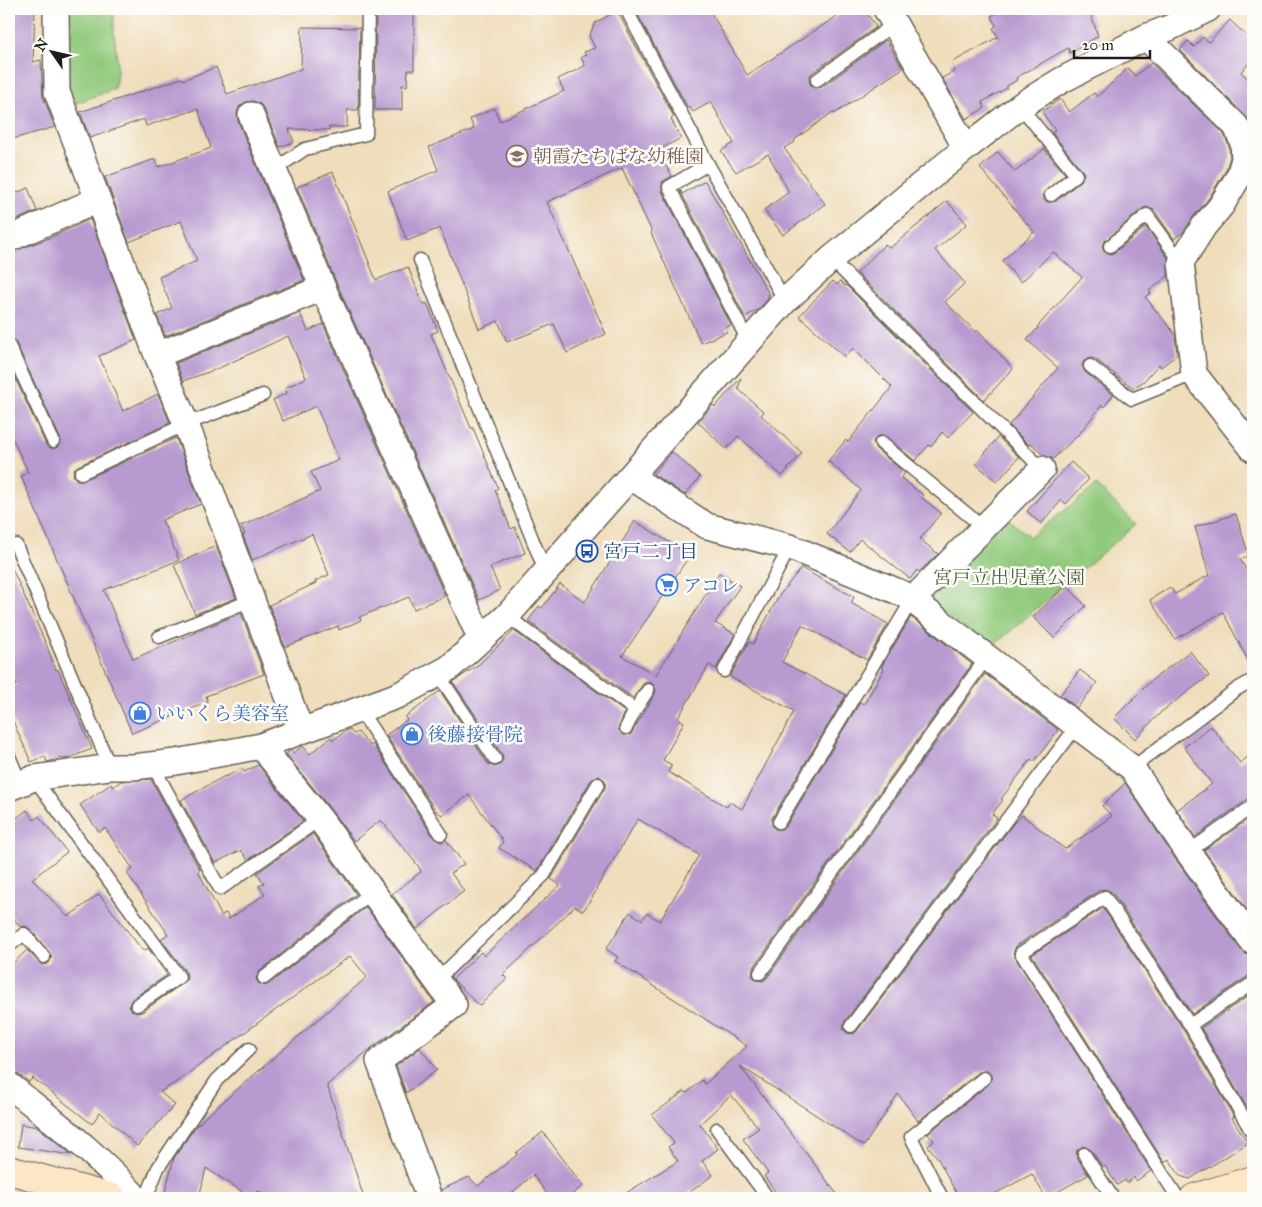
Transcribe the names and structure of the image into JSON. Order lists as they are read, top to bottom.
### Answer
{
  "parks": ["宮戸立出児童公園"],
  "places": {
    "school or university": ["朝霞たちばな幼稚園"],
    "bus stop": ["宮戸二丁目"],
    "supermarket": ["アコレ"],
    "shop": ["いいくら美容室", "後藤接骨院"]
  },
  "scale_bar": "20 m",
  "north": "top left"
}
